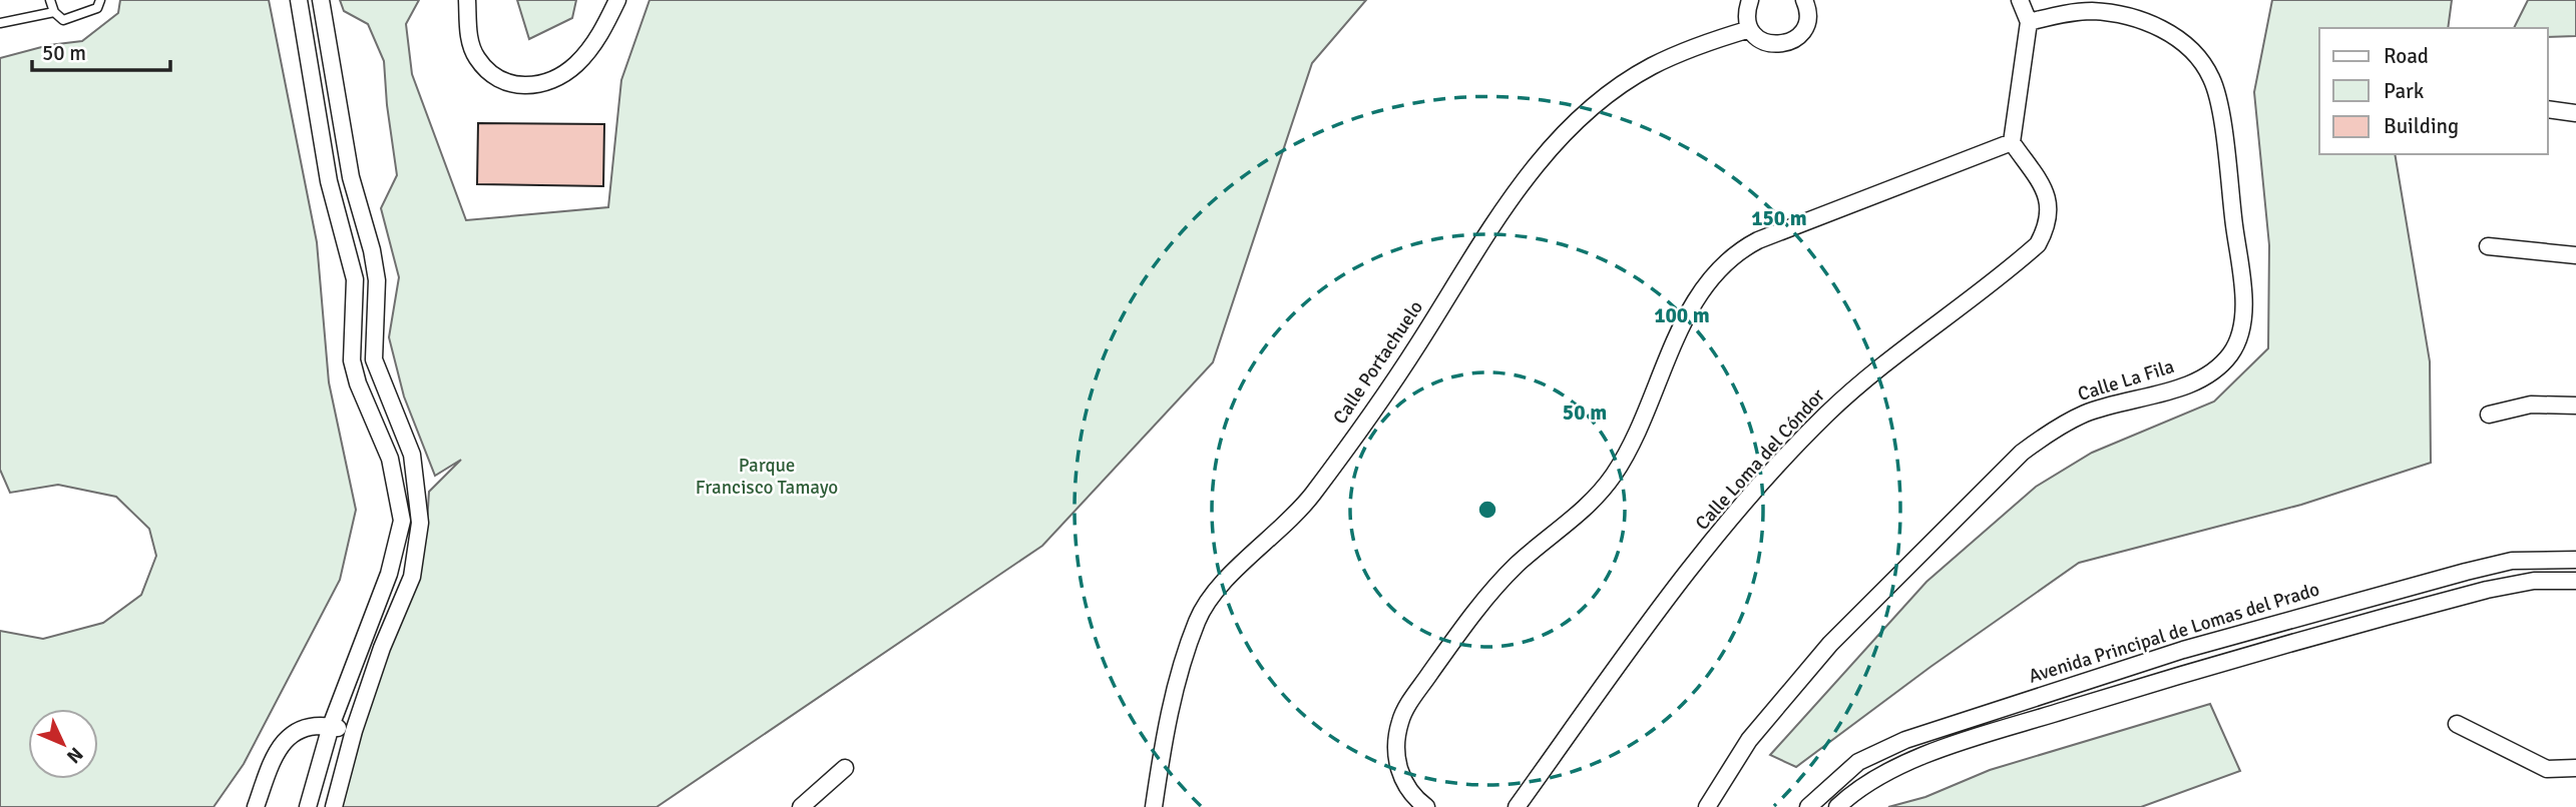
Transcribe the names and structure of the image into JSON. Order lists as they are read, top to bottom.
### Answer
{
  "streets": {
    "street": [
      "Calle Portachuelo",
      "Calle La Fila",
      "Calle Loma del Cóndor",
      "Avenida Principal de Lomas del Prado"
    ]
  },
  "parks": ["Parque Francisco Tamayo"],
  "legend": ["Road", "Park", "Building"],
  "scale_bar": "50 m",
  "north": "bottom right",
  "rings": ["150 m", "100 m", "50 m"]
}
